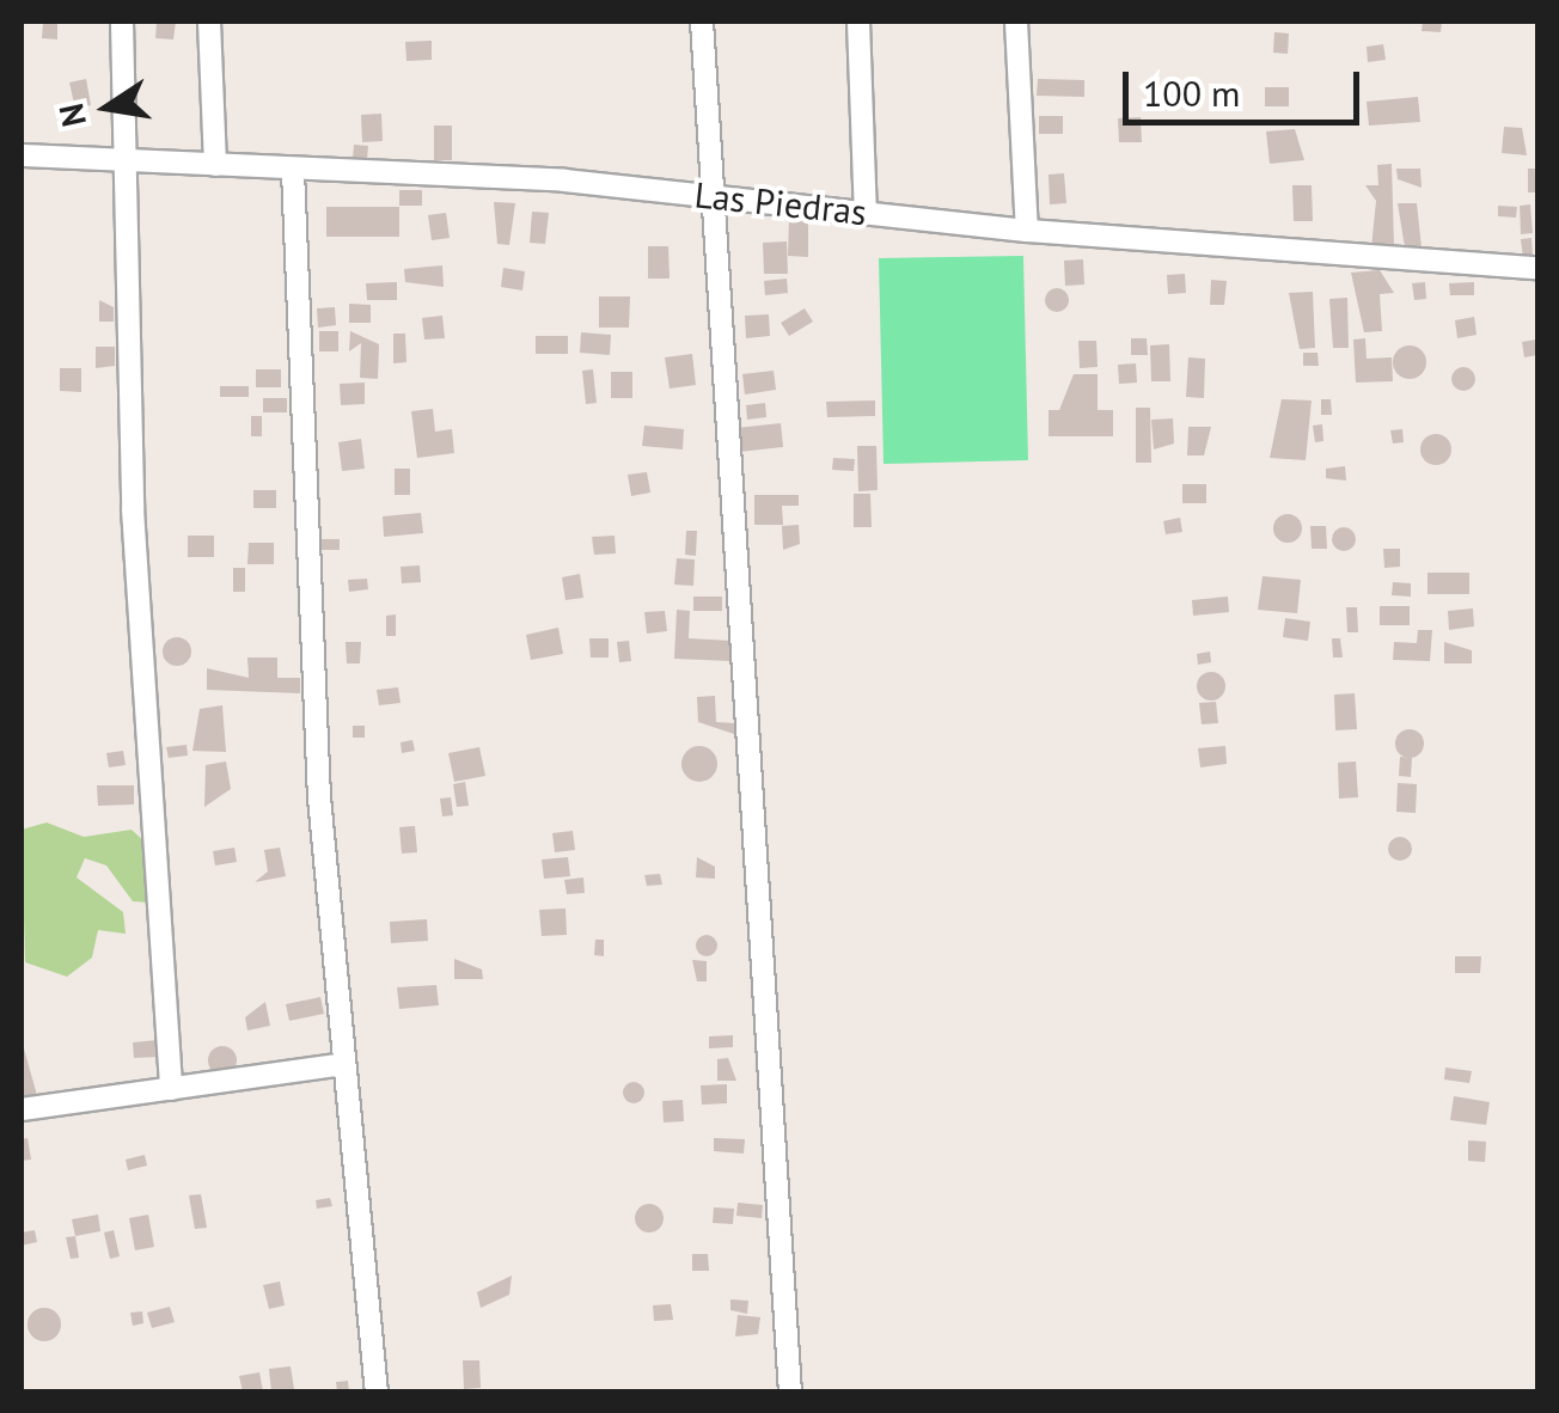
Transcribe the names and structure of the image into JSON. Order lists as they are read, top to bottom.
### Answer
{
  "streets": {
    "street": ["Las Piedras"]
  },
  "scale_bar": "100 m",
  "north": "left"
}
